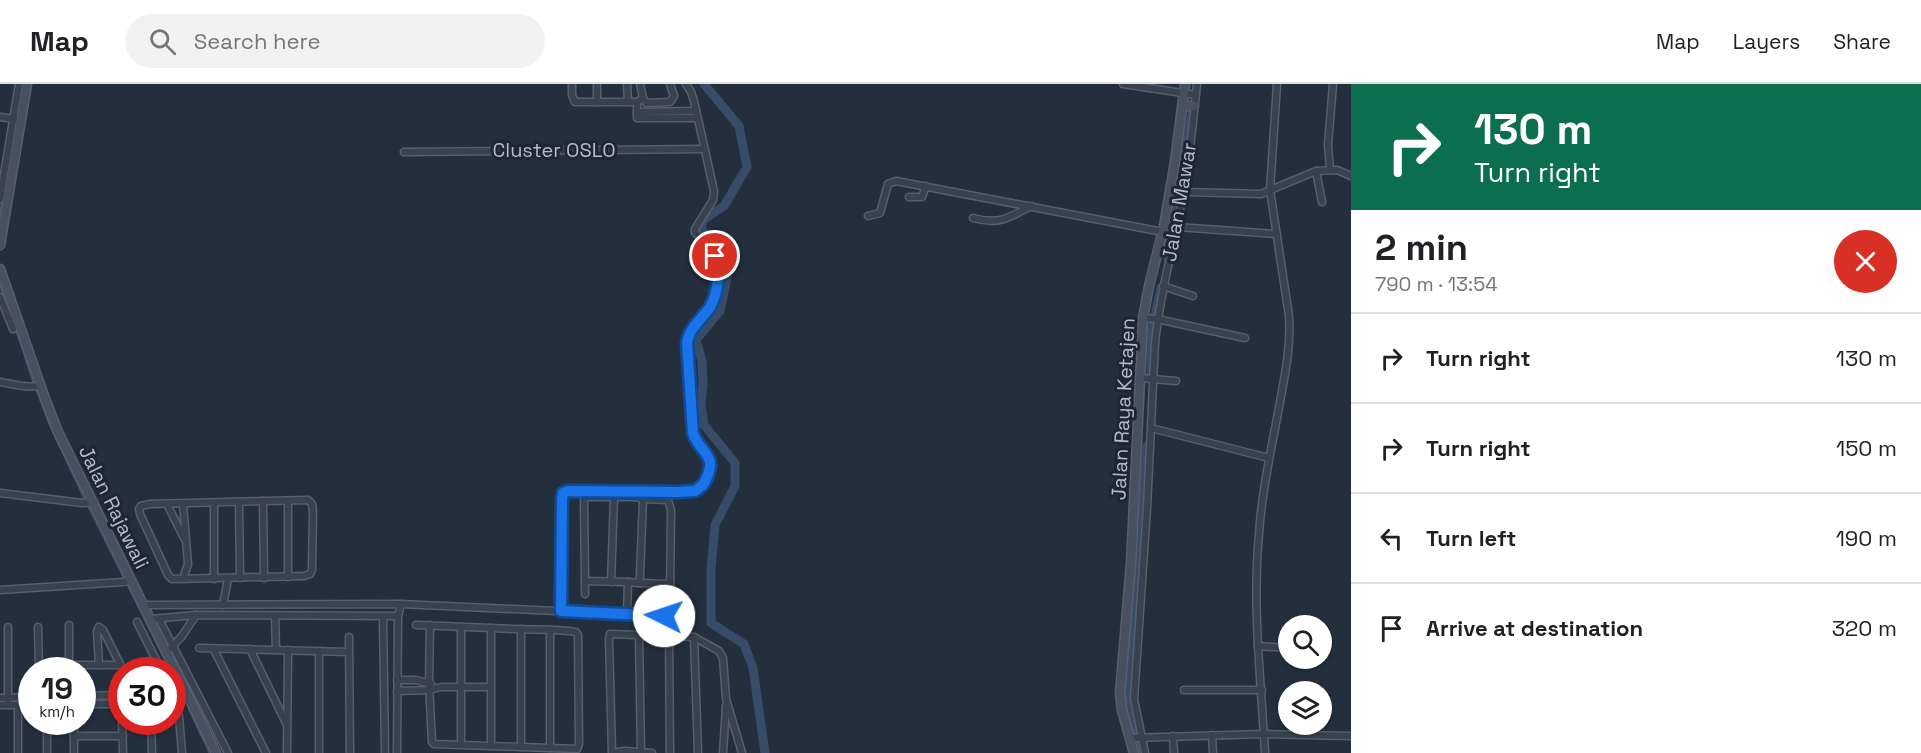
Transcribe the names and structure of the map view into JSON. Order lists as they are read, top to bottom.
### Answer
{
  "streets": {
    "street": [
      "Cluster OSLO",
      "Jalan Mawar",
      "Jalan Raya Ketajen",
      "Jalan Rajawali"
    ]
  },
  "crossings": [
    ["Jalan Mawar", "Jalan Raya Ketajen"]
  ],
  "page": {
    "header": "Map",
    "search": "Search here",
    "nav": ["Map", "Layers", "Share"],
    "turn": ["130 m", "Turn right"],
    "heading": ["2 min", "790 m · 13:54"],
    "list": [
      {
        "name": "Turn right",
        "value": "130 m"
      },
      {
        "name": "Turn right",
        "value": "150 m"
      },
      {
        "name": "Turn left",
        "value": "190 m"
      },
      {
        "name": "Arrive at destination",
        "value": "320 m"
      }
    ],
    "speed": "19 km/h",
    "limit": "30"
  }
}
